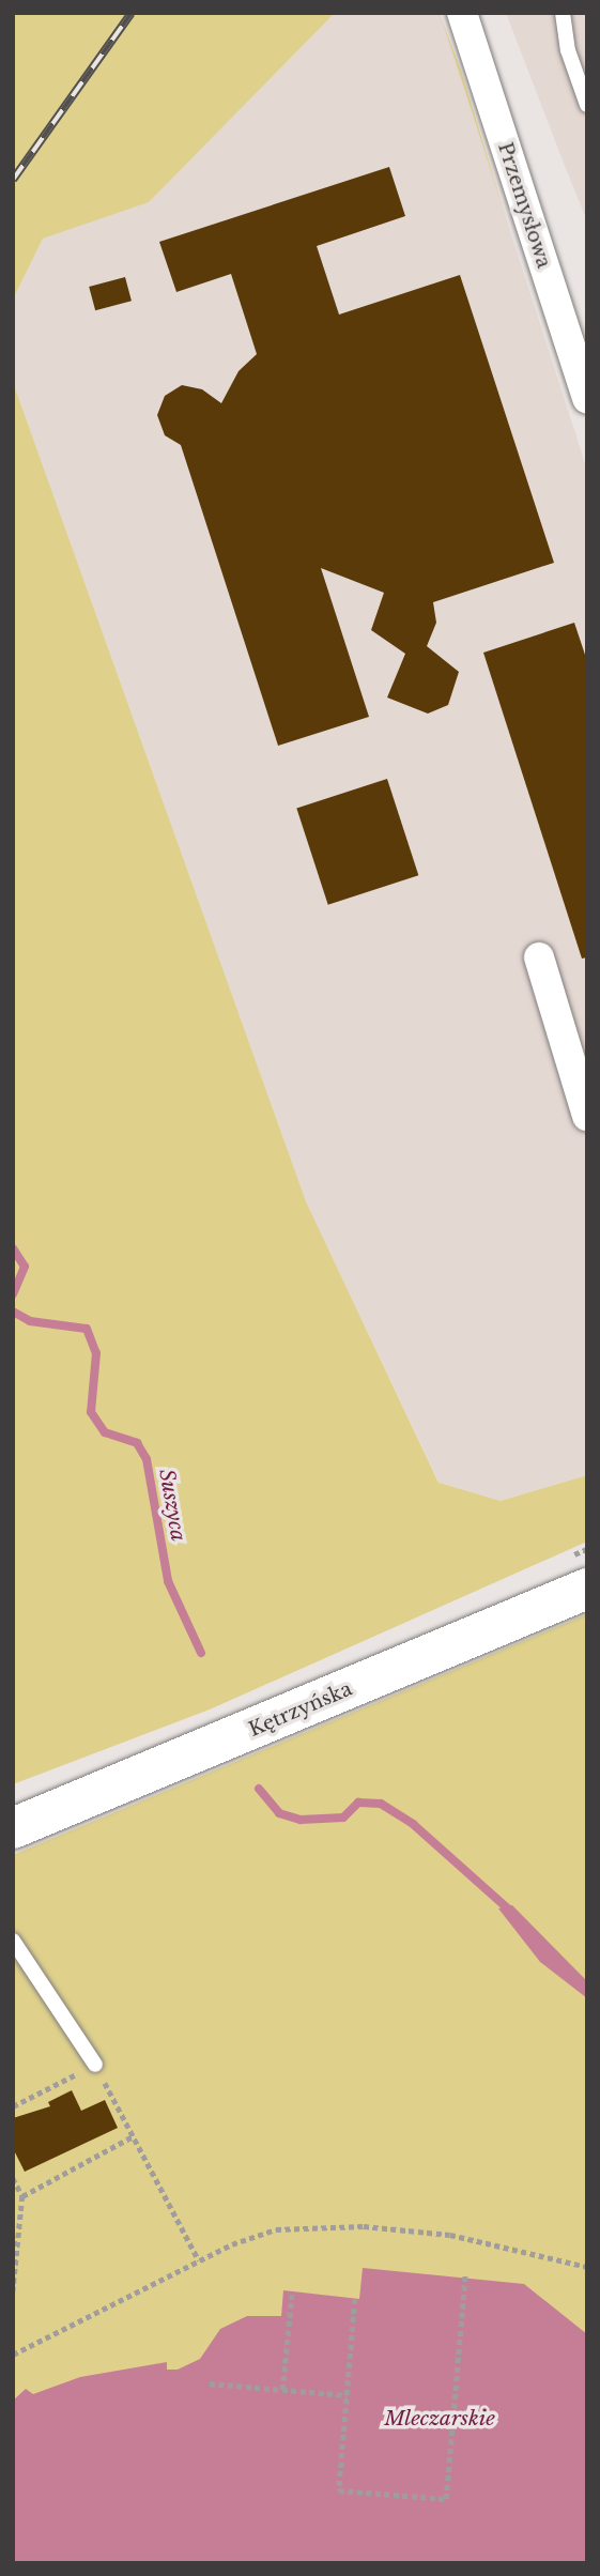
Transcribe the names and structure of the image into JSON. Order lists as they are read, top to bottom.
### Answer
{
  "streets": {
    "main road": ["Kętrzyńska"],
    "street": ["Przemysłowa"]
  },
  "water": ["Suszyca", "Mleczarskie"]
}
